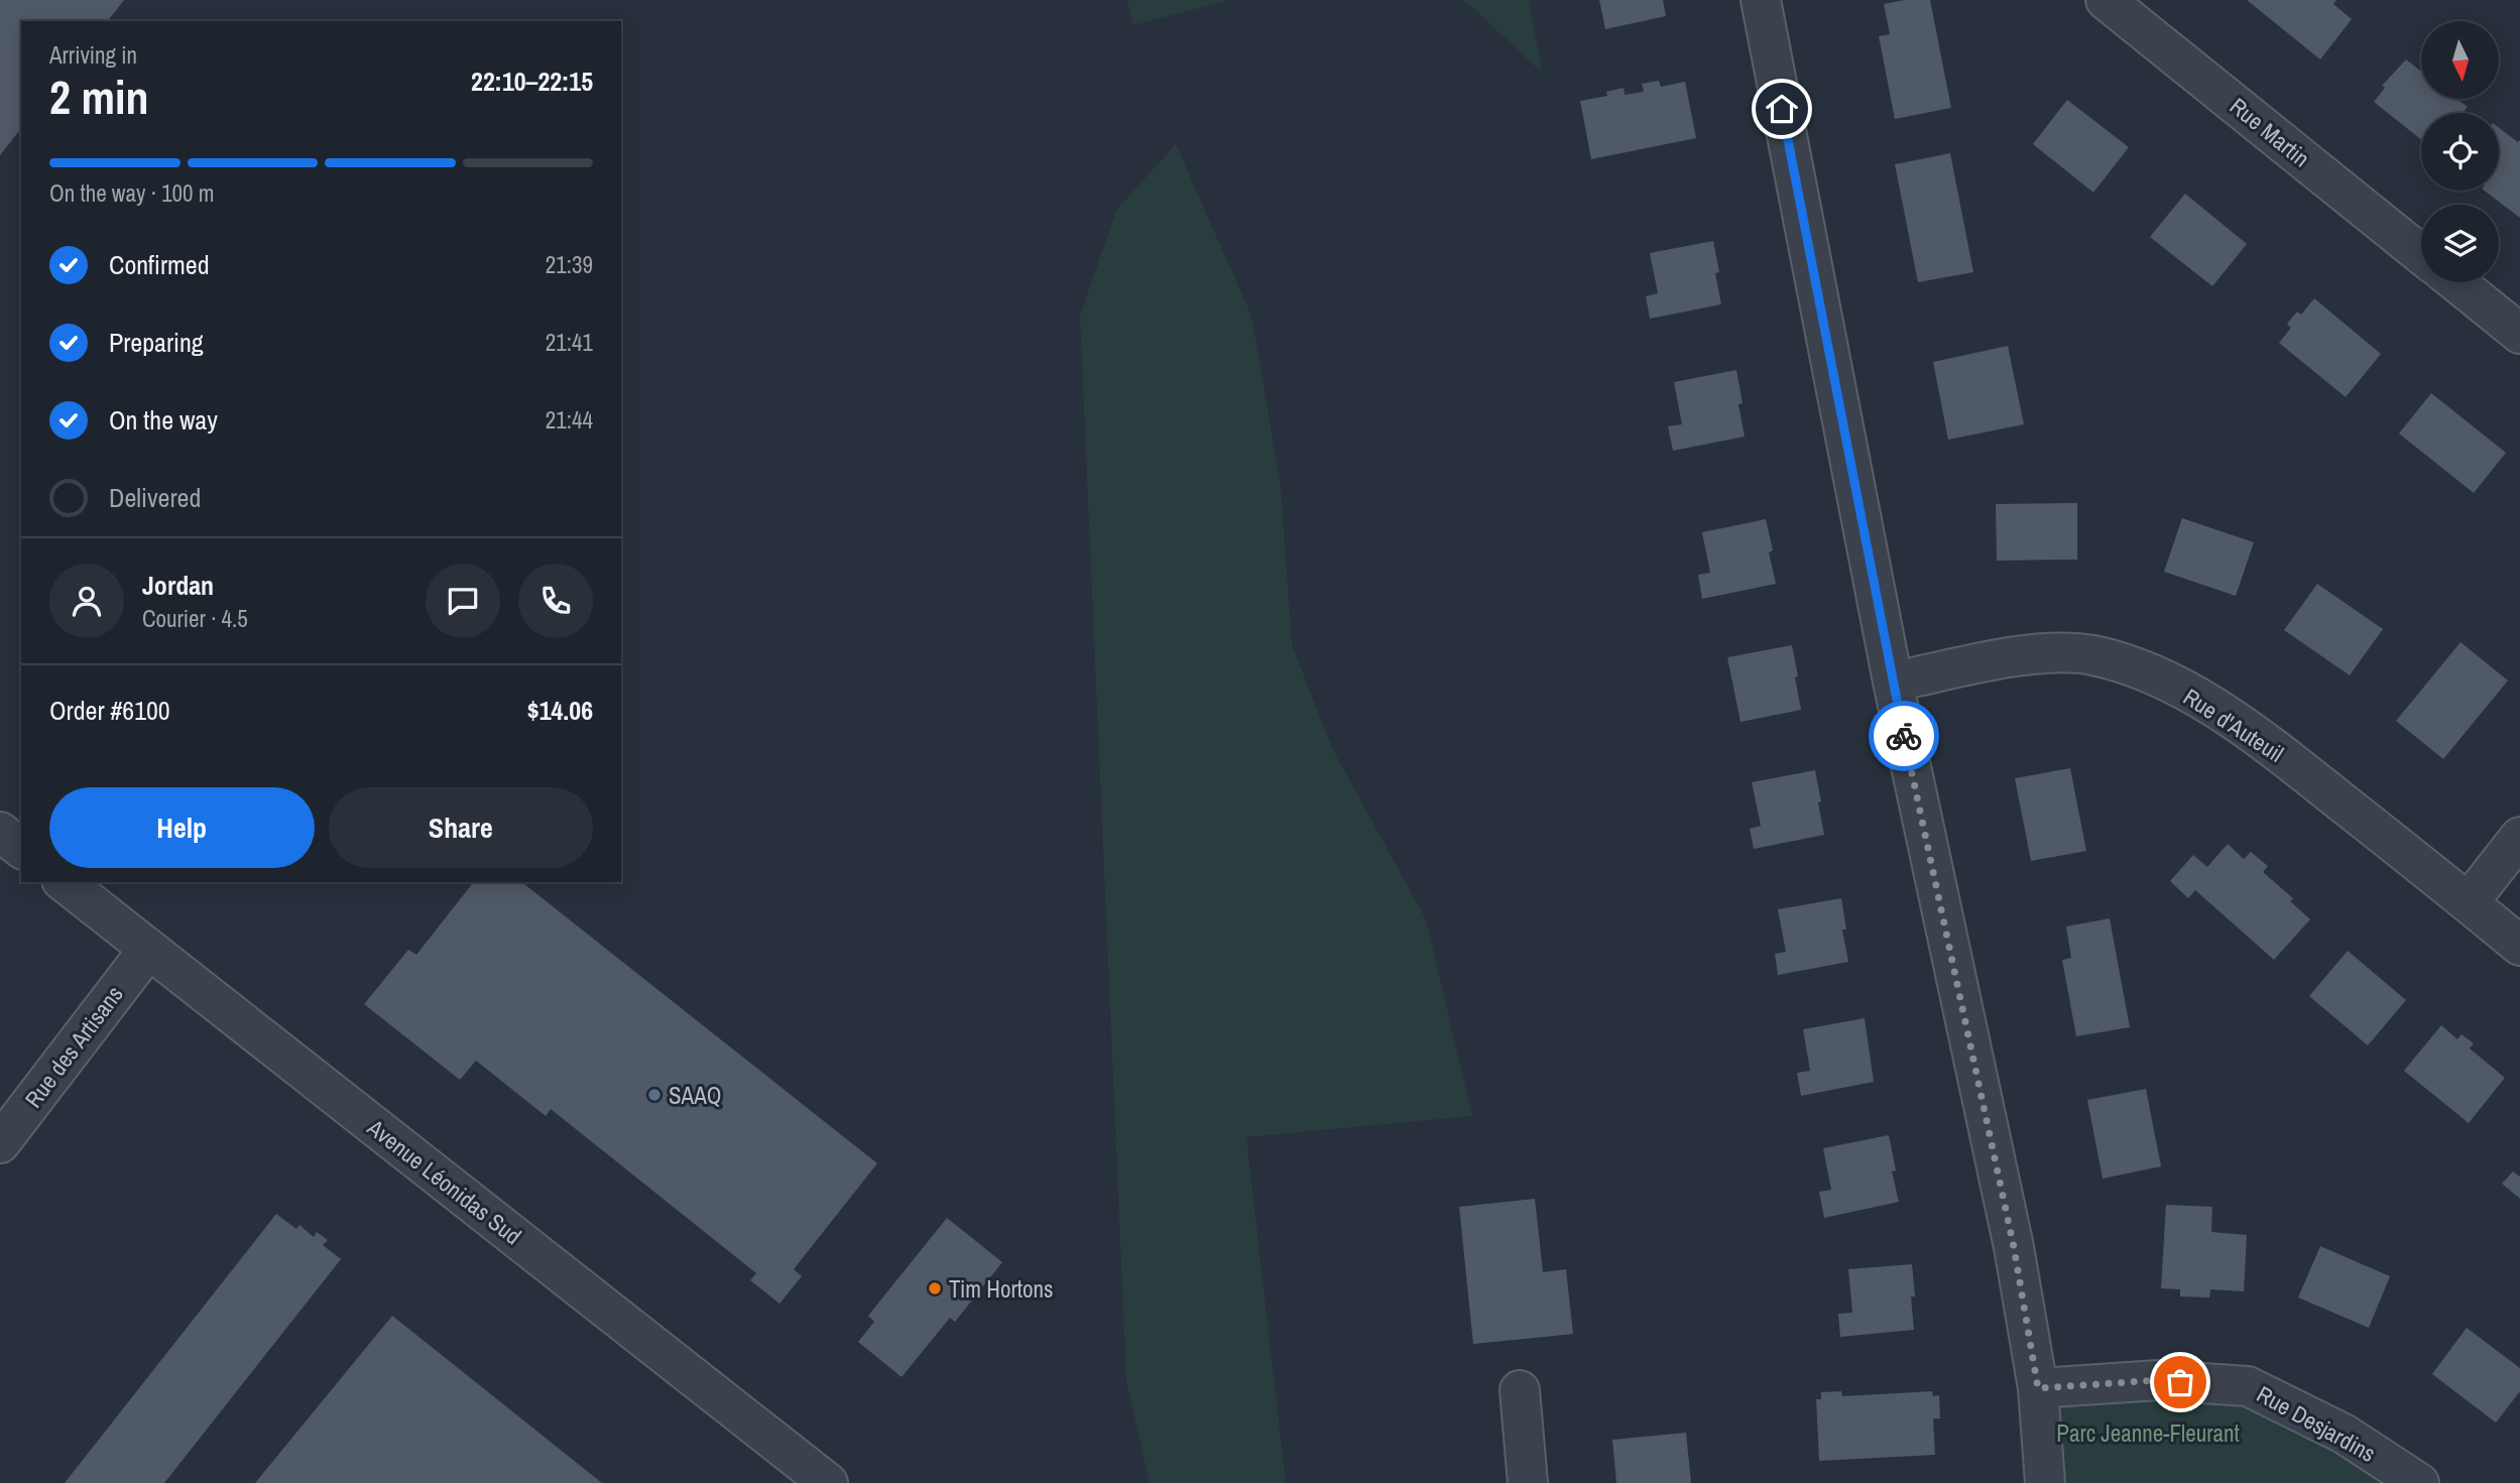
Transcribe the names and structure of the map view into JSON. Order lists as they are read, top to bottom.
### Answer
{
  "streets": {
    "street": [
      "Rue Martin",
      "Rue d'Auteuil",
      "Rue des Artisans",
      "Avenue Léonidas Sud",
      "Rue Desjardins"
    ]
  },
  "crossings": [
    ["Rue des Artisans", "Avenue Léonidas Sud"]
  ],
  "parks": ["Parc Jeanne-Fleurant"],
  "places": ["SAAQ", "Tim Hortons"],
  "north": "bottom",
  "page": {
    "heading": ["2 min", "Arriving in", "22:10–22:15"],
    "panel": [
      "Jordan",
      "Courier · 4.5",
      "Order #6100",
      "$14.06"
    ],
    "bar": "On the way · 100 m",
    "list": [
      ["Confirmed", "21:39"],
      ["Preparing", "21:41"],
      ["On the way", "21:44"],
      "Delivered"
    ],
    "buttons": ["Help", "Share"]
  }
}
